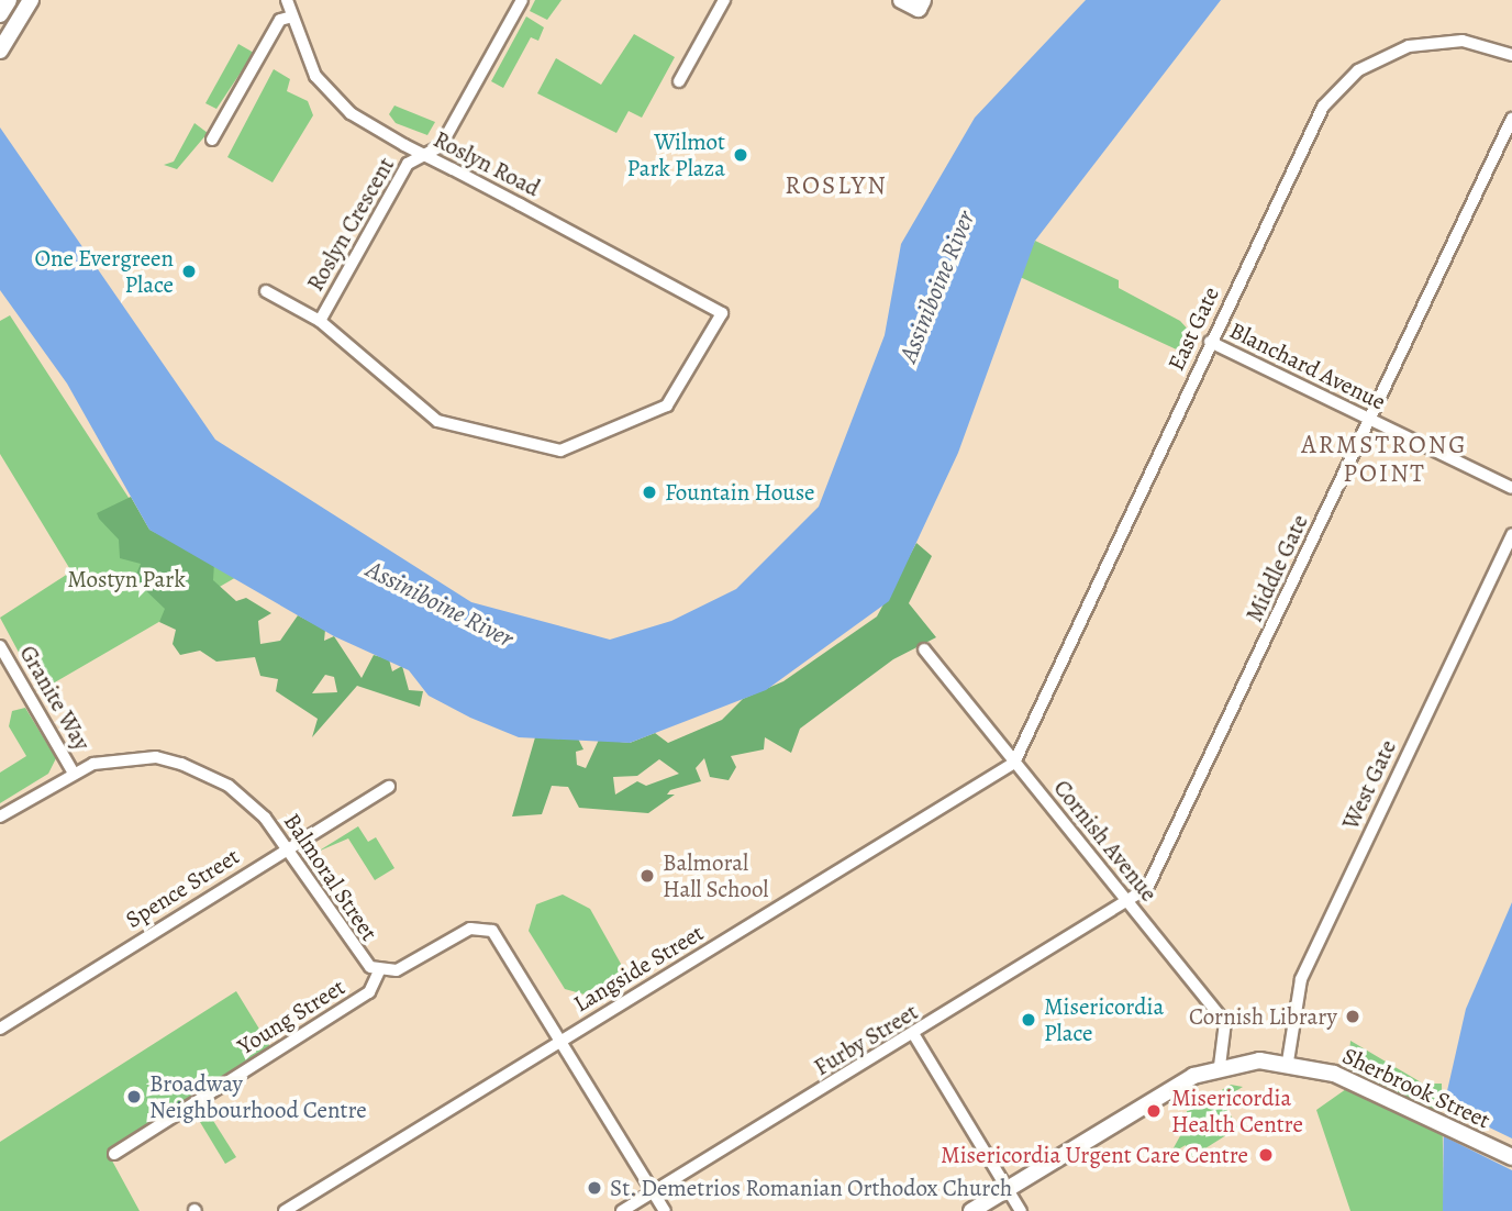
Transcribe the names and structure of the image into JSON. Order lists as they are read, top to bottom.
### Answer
{
  "streets": {
    "main road": ["Sherbrook Street"],
    "street": [
      "Roslyn Road",
      "Roslyn Crescent",
      "East Gate",
      "Blanchard Avenue",
      "Middle Gate",
      "Granite Way",
      "West Gate",
      "Cornish Avenue",
      "Balmoral Street",
      "Spence Street",
      "Langside Street",
      "Young Street",
      "Furby Street"
    ]
  },
  "crossings": [
    ["Roslyn Road", "Roslyn Crescent"],
    ["East Gate", "Blanchard Avenue"],
    ["East Gate", "Cornish Avenue"],
    ["East Gate", "Langside Street"],
    ["Blanchard Avenue", "Middle Gate"],
    ["Middle Gate", "Cornish Avenue"],
    ["Middle Gate", "Furby Street"],
    ["Granite Way", "Balmoral Street"],
    ["West Gate", "Sherbrook Street"],
    ["Cornish Avenue", "Langside Street"],
    ["Cornish Avenue", "Furby Street"],
    ["Cornish Avenue", "Sherbrook Street"],
    ["Balmoral Street", "Spence Street"],
    ["Balmoral Street", "Young Street"]
  ],
  "districts": ["ROSLYN", "ARMSTRONG POINT"],
  "water": ["Assiniboine River"],
  "parks": ["Mostyn Park"],
  "places": [
    "Wilmot Park Plaza",
    "One Evergreen Place",
    "Fountain House",
    "Balmoral Hall School",
    "Cornish Library",
    "Misericordia Place",
    "Broadway Neighbourhood Centre",
    "Misericordia Health Centre",
    "Misericordia Urgent Care Centre",
    "St. Demetrios Romanian Orthodox Church"
  ]
}
